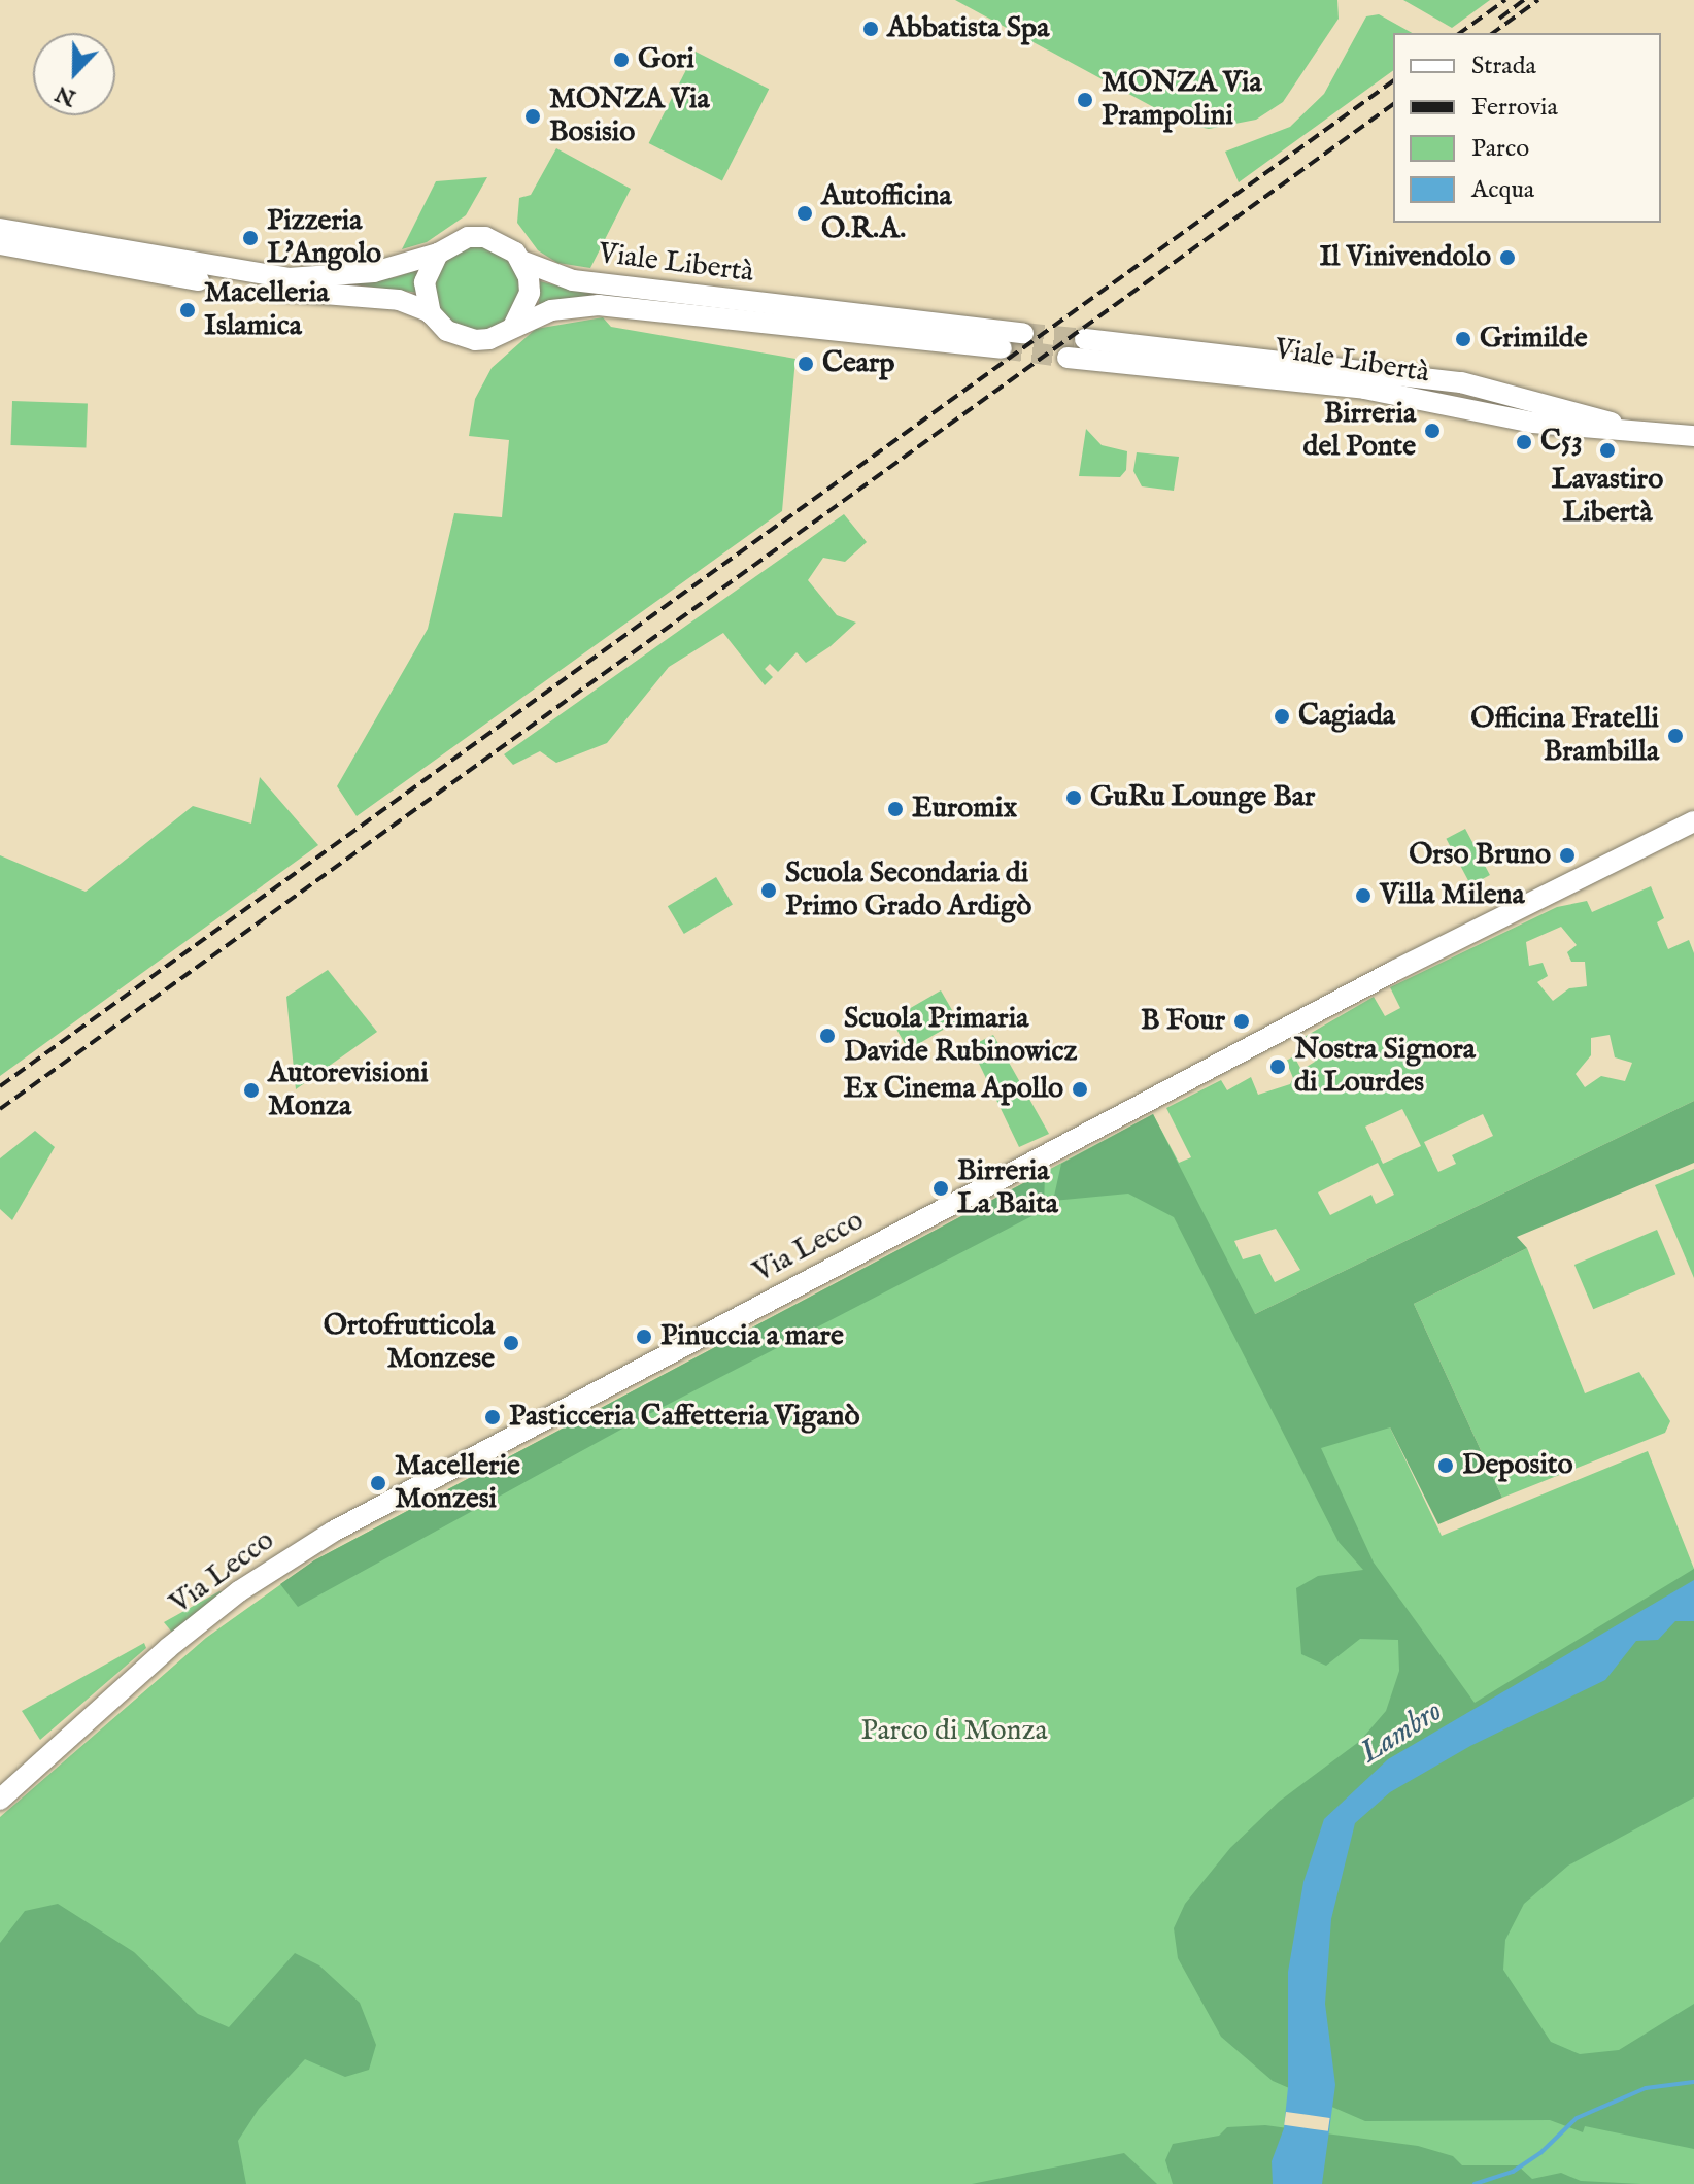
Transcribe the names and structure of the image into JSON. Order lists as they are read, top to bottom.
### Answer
{
  "streets": {
    "main road": ["Viale Libertà", "Via Lecco"]
  },
  "water": ["Lambro"],
  "parks": ["Parco di Monza"],
  "places": [
    "Abbatista Spa",
    "Gori",
    "MONZA Via Prampolini",
    "MONZA Via Bosisio",
    "Autofficina O.R.A.",
    "Pizzeria L'Angolo",
    "Il Vinivendolo",
    "Macelleria Islamica",
    "Grimilde",
    "Cearp",
    "Birreria del Ponte",
    "C53",
    "Lavastiro Libertà",
    "Cagiada",
    "Officina Fratelli Brambilla",
    "GuRu Lounge Bar",
    "Euromix",
    "Orso Bruno",
    "Scuola Secondaria di Primo Grado Ardigò",
    "Villa Milena",
    "B Four",
    "Scuola Primaria Davide Rubinowicz",
    "Nostra Signora di Lourdes",
    "Ex Cinema Apollo",
    "Autorevisioni Monza",
    "Birreria La Baita",
    "Pinuccia a mare",
    "Ortofrutticola Monzese",
    "Pasticceria Caffetteria Viganò",
    "Deposito",
    "Macellerie Monzesi"
  ],
  "legend": [
    "Strada",
    "Ferrovia",
    "Parco",
    "Acqua"
  ],
  "north": "bottom"
}
